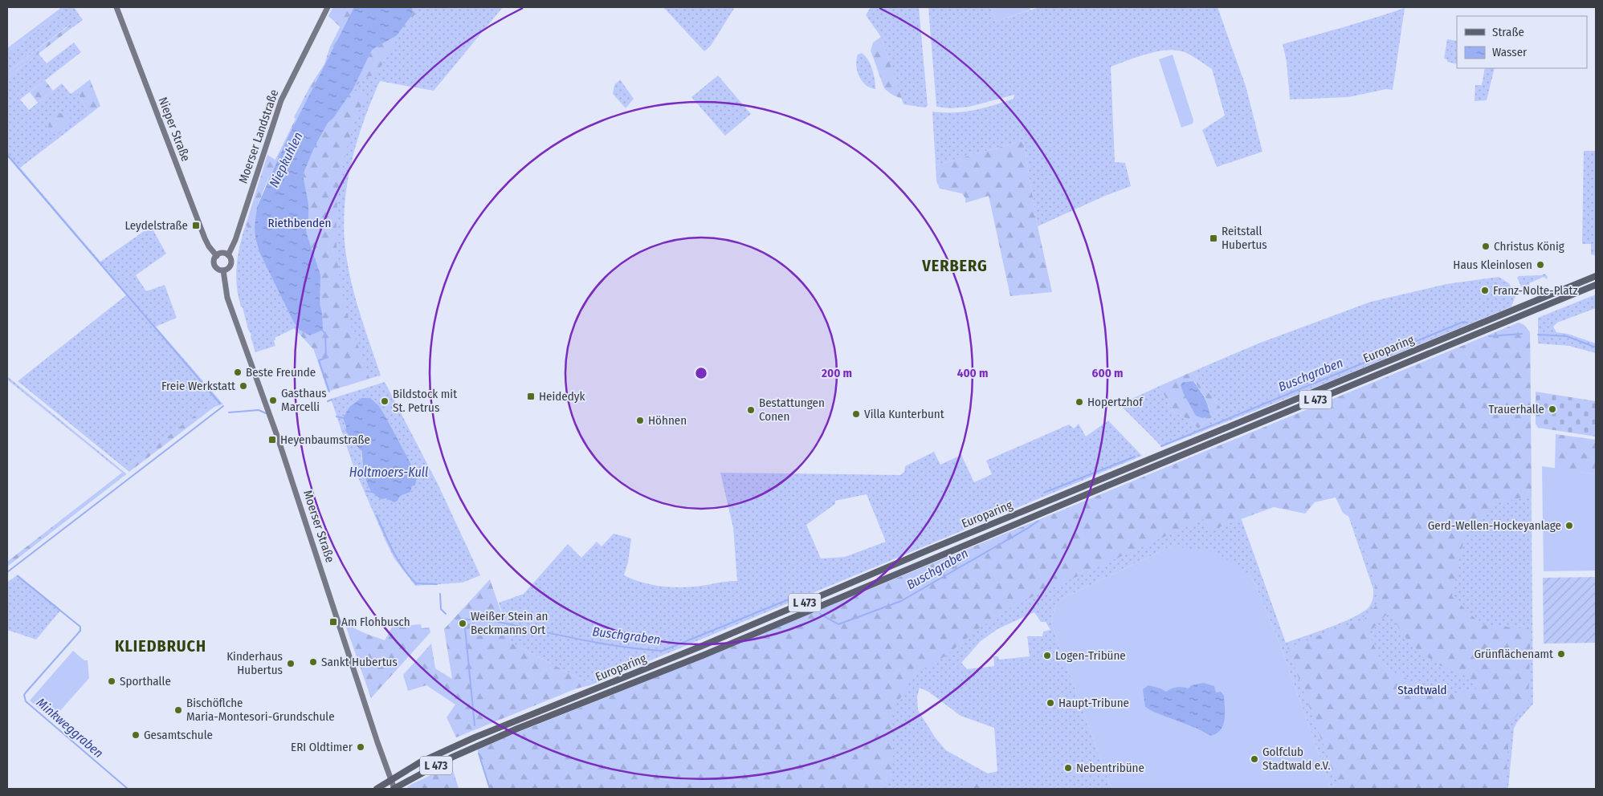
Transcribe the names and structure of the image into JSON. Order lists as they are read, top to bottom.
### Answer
{
  "streets": {
    "main road": [
      "Nieper Straße",
      "Moerser Landstraße",
      "Europaring",
      "L 473",
      "Moerser Straße"
    ]
  },
  "crossings": [
    ["Nieper Straße", "Moerser Landstraße"],
    ["Nieper Straße", "Moerser Straße"],
    ["Moerser Landstraße", "Moerser Straße"],
    ["Europaring", "L 473"],
    ["Europaring", "Moerser Straße"],
    ["L 473", "Moerser Straße"]
  ],
  "districts": ["VERBERG", "KLIEDBRUCH"],
  "water": [
    "Niepkuhlen",
    "Buschgraben",
    "Holtmoers-Kull",
    "Minkweggraben"
  ],
  "parks": ["Riethbenden", "Stadtwald"],
  "places": {
    "transit": [
      "Leydelstraße",
      "Reitstall Hubertus",
      "Heidedyk",
      "Heyenbaumstraße",
      "Am Flohbusch"
    ],
    "other": [
      "Christus König",
      "Haus Kleinlosen",
      "Franz-Nolte-Platz",
      "Beste Freunde",
      "Freie Werkstatt",
      "Gasthaus Marcelli",
      "Bildstock mit St. Petrus",
      "Hopertzhof",
      "Trauerhalle",
      "Bestattungen Conen",
      "Villa Kunterbunt",
      "Höhnen",
      "Gerd-Wellen-Hockeyanlage",
      "Weißer Stein an Beckmanns Ort",
      "Grünflächenamt",
      "Logen-Tribüne",
      "Sankt Hubertus",
      "Kinderhaus Hubertus",
      "Sporthalle",
      "Haupt-Tribune",
      "Bischöflche Maria-Montesori-Grundschule",
      "Gesamtschule",
      "ERI Oldtimer",
      "Golfclub Stadtwald e.V.",
      "Nebentribüne"
    ]
  },
  "legend": ["Straße", "Wasser"],
  "rings": ["200 m", "400 m", "600 m"]
}
